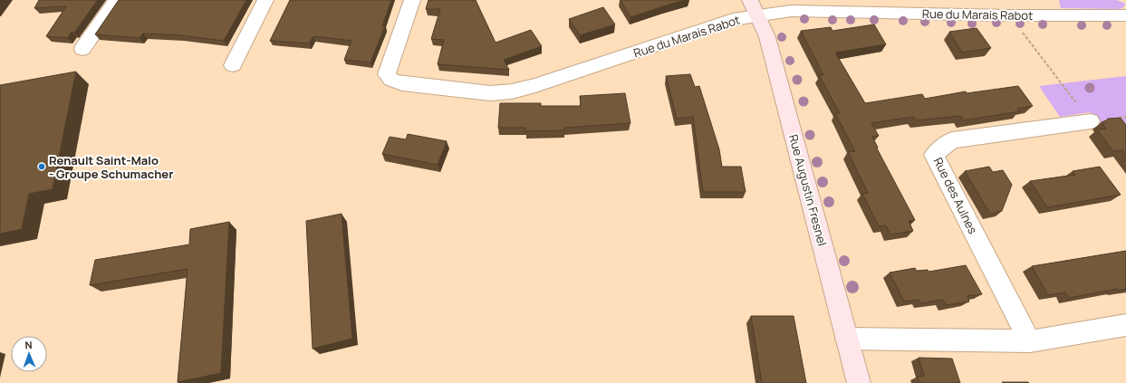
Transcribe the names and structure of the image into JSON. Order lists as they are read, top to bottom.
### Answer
{
  "streets": {
    "street": ["Rue du Marais Rabot", "Rue Augustin Fresnel", "Rue des Aulnes"]
  },
  "crossings": [
    ["Rue du Marais Rabot", "Rue Augustin Fresnel"]
  ],
  "places": ["Renault Saint-Malo - Groupe Schumacher"],
  "north": "top"
}
